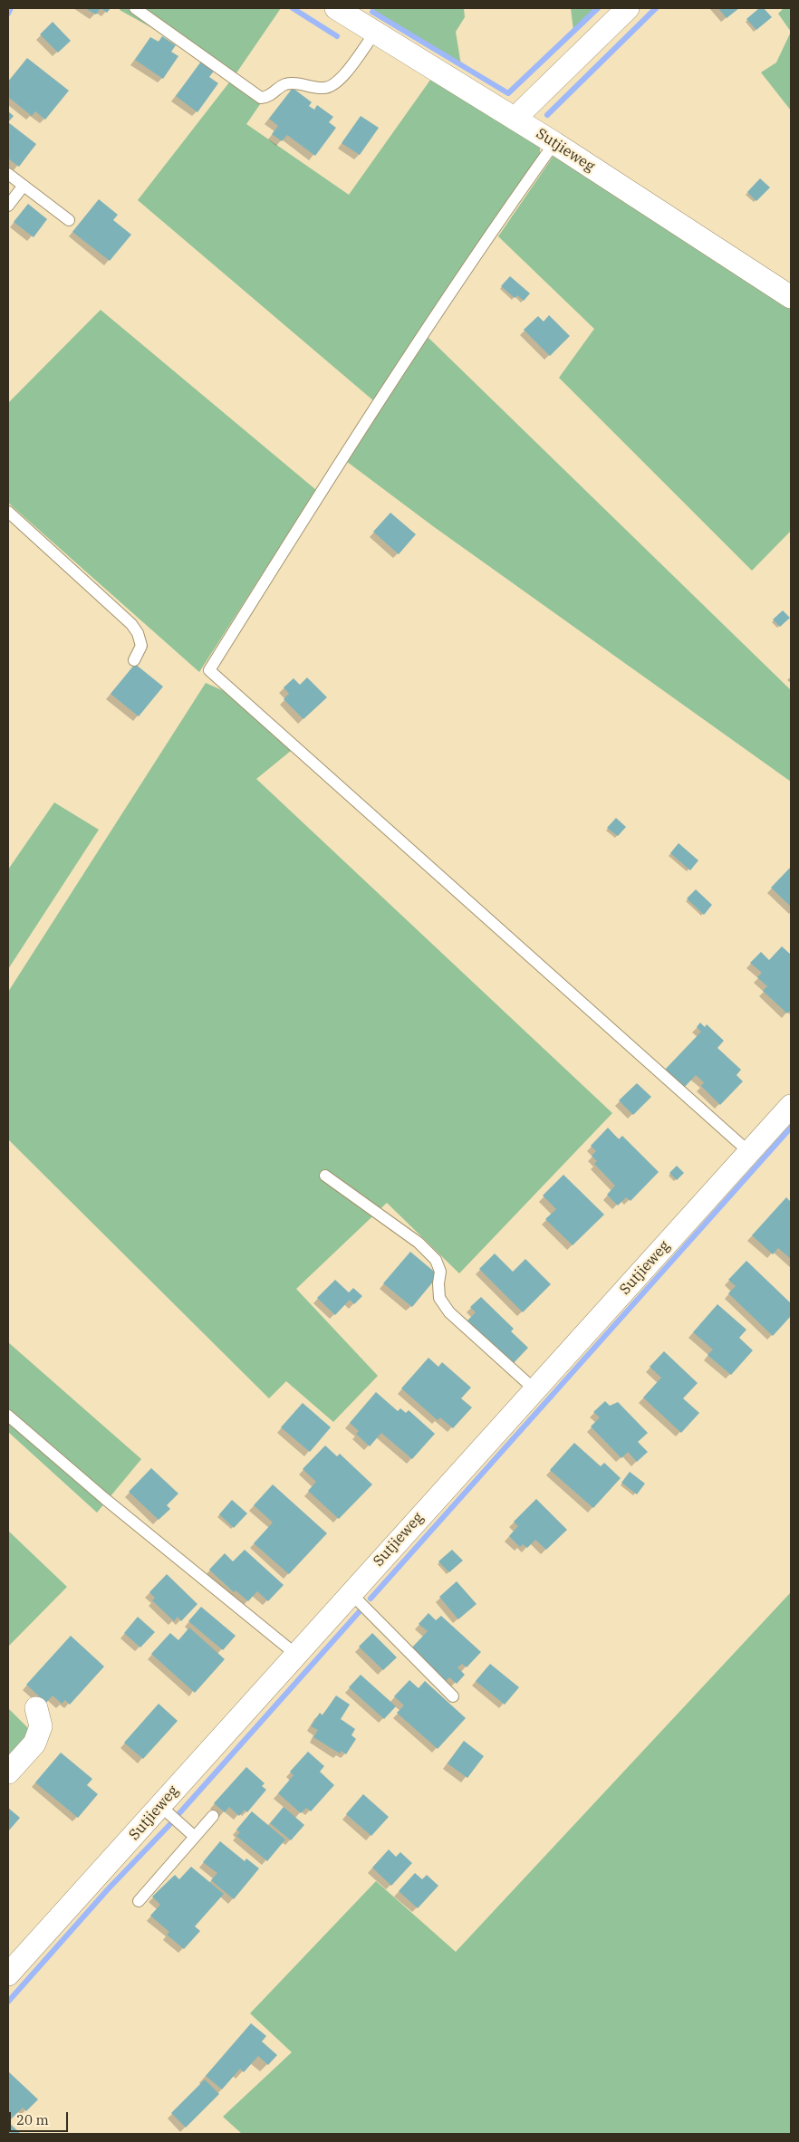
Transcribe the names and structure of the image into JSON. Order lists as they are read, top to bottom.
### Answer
{
  "streets": {
    "street": ["Sutjieweg"]
  },
  "scale_bar": "20 m"
}
